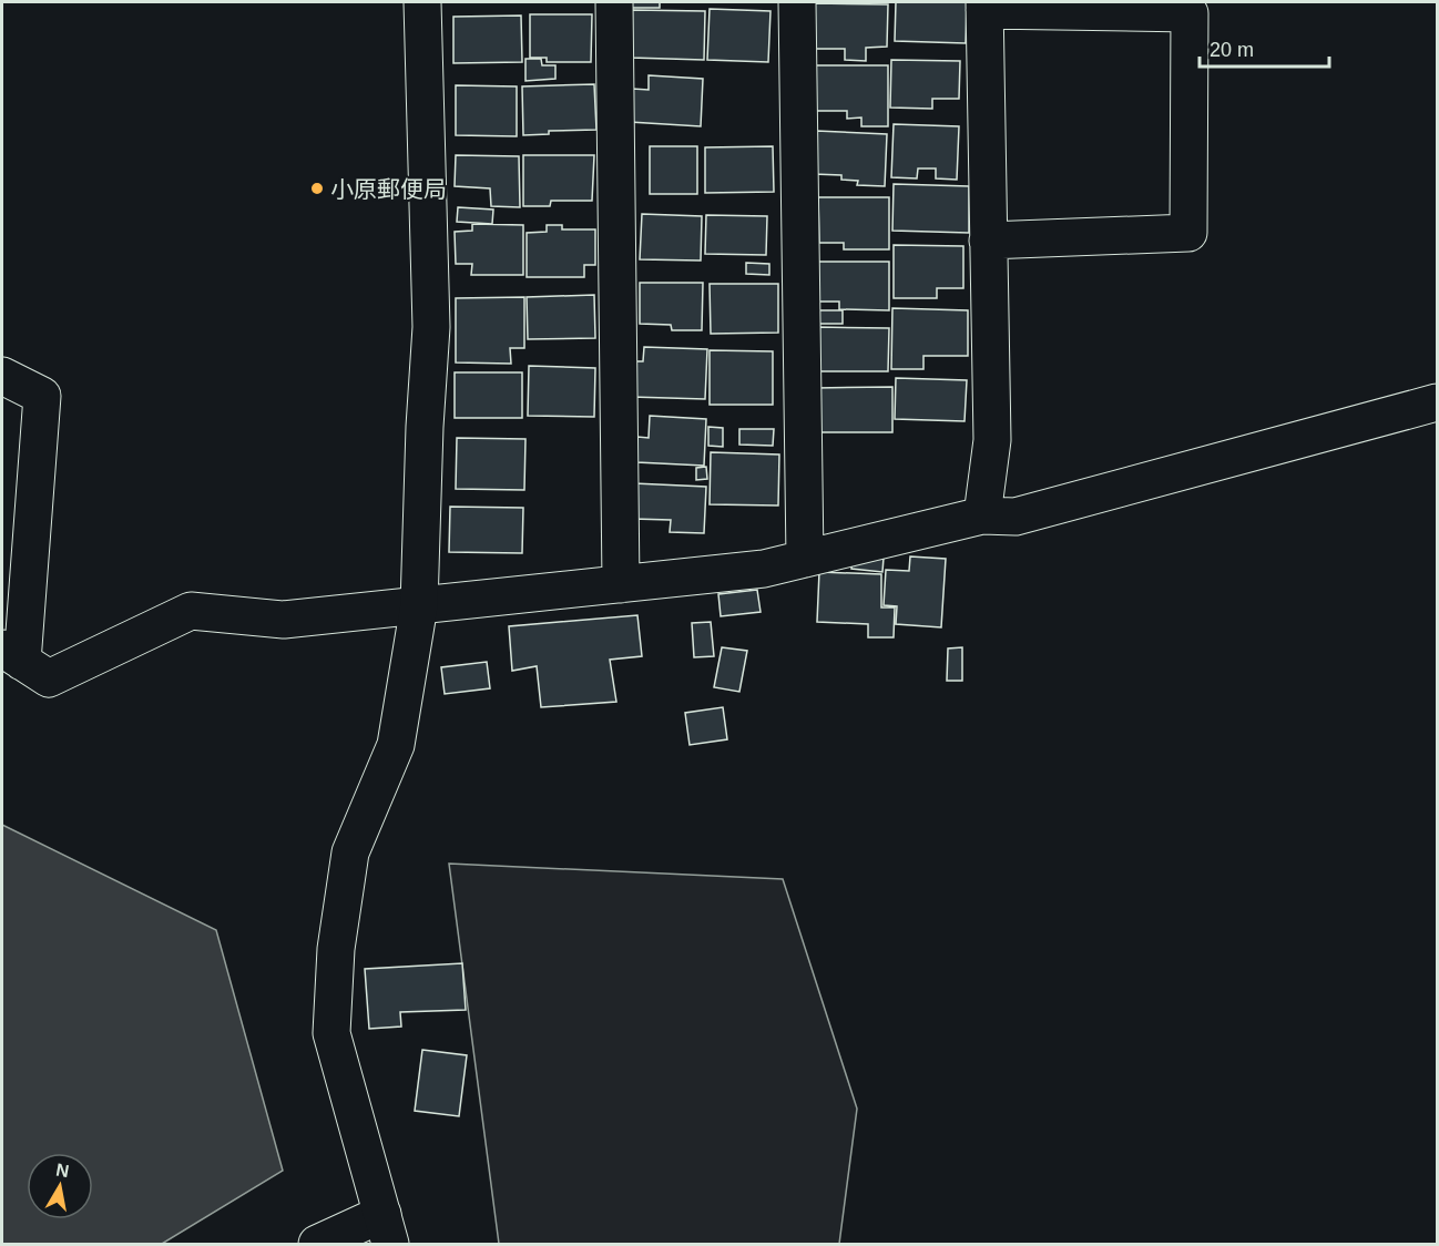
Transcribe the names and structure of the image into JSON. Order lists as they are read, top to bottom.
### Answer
{
  "places": ["小原郵便局"],
  "scale_bar": "20 m",
  "north": "top"
}
